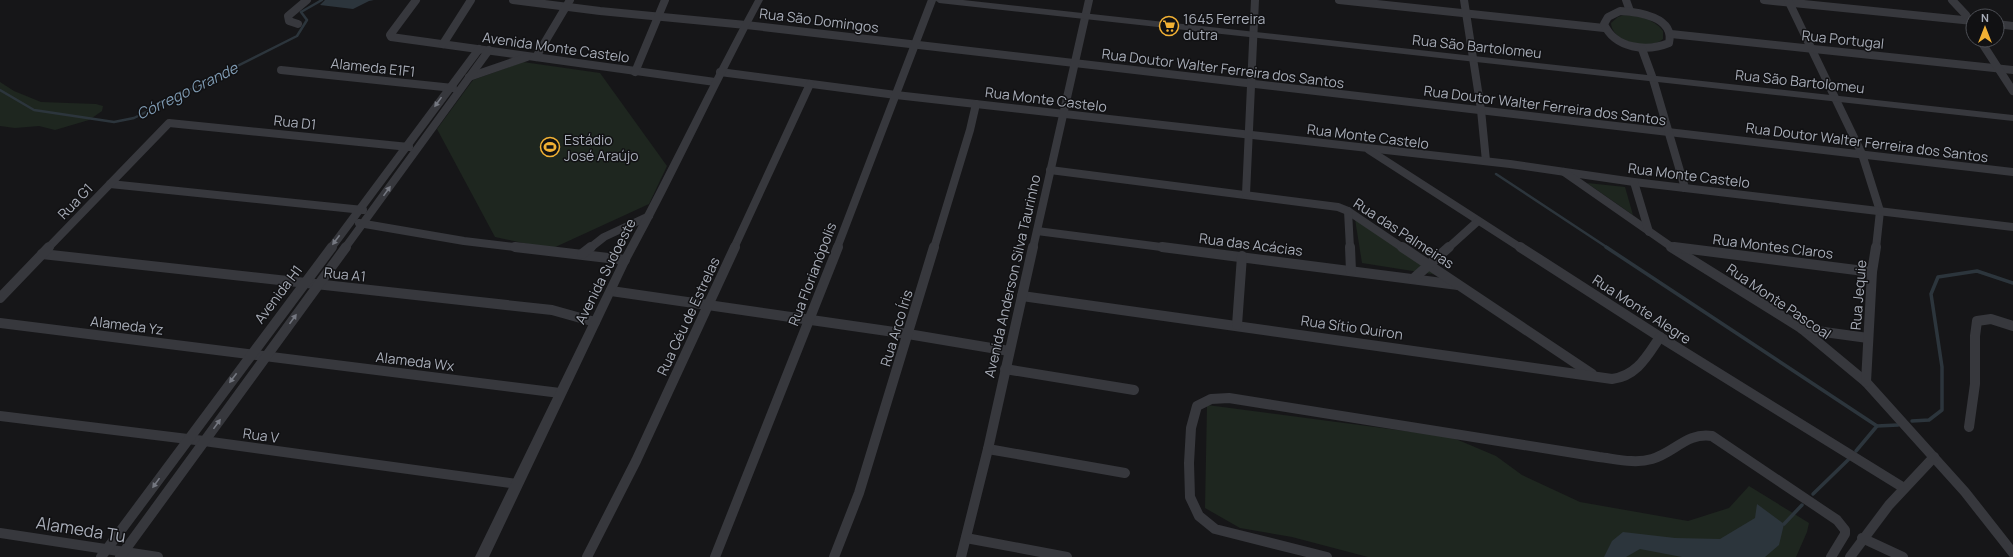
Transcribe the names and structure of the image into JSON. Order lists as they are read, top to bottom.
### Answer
{
  "streets": {
    "street": [
      "Rua São Domingos",
      "Rua Portugal",
      "Rua São Bartolomeu",
      "Avenida Monte Castelo",
      "Alameda E1F1",
      "Rua Doutor Walter Ferreira dos Santos",
      "Rua Monte Castelo",
      "Rua D1",
      "Rua G1",
      "Rua das Palmeiras",
      "Rua das Acácias",
      "Rua Montes Claros",
      "Avenida Sudoeste",
      "Rua A1",
      "Rua Florianópolis",
      "Avenida Anderson Silva Taurinho",
      "Avenida H1",
      "Rua Jequie",
      "Rua Monte Pascoal",
      "Rua Monte Alegre",
      "Rua Céu de Estrelas",
      "Alameda Yz",
      "Rua Sítio Quiron",
      "Rua Arco Íris",
      "Alameda Wx",
      "Rua V",
      "Alameda Tu"
    ]
  },
  "crossings": [
    ["Rua São Domingos", "Rua Doutor Walter Ferreira dos Santos"],
    ["Rua São Domingos", "Avenida Sudoeste"],
    ["Rua São Domingos", "Rua Florianópolis"],
    ["Rua São Domingos", "Avenida Anderson Silva Taurinho"],
    ["Rua São Bartolomeu", "Avenida Anderson Silva Taurinho"],
    ["Avenida Monte Castelo", "Avenida Sudoeste"],
    ["Avenida Monte Castelo", "Avenida H1"],
    ["Alameda E1F1", "Avenida H1"],
    ["Rua Doutor Walter Ferreira dos Santos", "Avenida Anderson Silva Taurinho"],
    ["Rua Monte Castelo", "Avenida Sudoeste"],
    ["Rua Monte Castelo", "Rua Florianópolis"],
    ["Rua Monte Castelo", "Avenida Anderson Silva Taurinho"],
    ["Rua Monte Castelo", "Rua Jequie"],
    ["Rua Monte Castelo", "Rua Monte Pascoal"],
    ["Rua Monte Castelo", "Rua Monte Alegre"],
    ["Rua Monte Castelo", "Rua Céu de Estrelas"],
    ["Rua Monte Castelo", "Rua Arco Íris"],
    ["Rua D1", "Rua G1"],
    ["Rua D1", "Avenida H1"],
    ["Rua G1", "Rua A1"],
    ["Rua das Palmeiras", "Rua das Acácias"],
    ["Rua das Palmeiras", "Avenida Anderson Silva Taurinho"],
    ["Rua das Palmeiras", "Rua Sítio Quiron"],
    ["Rua das Acácias", "Avenida Anderson Silva Taurinho"],
    ["Rua Montes Claros", "Rua Jequie"],
    ["Rua Montes Claros", "Rua Monte Pascoal"],
    ["Avenida Sudoeste", "Rua A1"],
    ["Avenida Sudoeste", "Alameda Wx"],
    ["Avenida Sudoeste", "Rua V"],
    ["Rua A1", "Avenida H1"],
    ["Avenida Anderson Silva Taurinho", "Rua Sítio Quiron"],
    ["Avenida H1", "Alameda Yz"],
    ["Avenida H1", "Alameda Wx"],
    ["Avenida H1", "Rua V"],
    ["Avenida H1", "Alameda Tu"],
    ["Rua Jequie", "Rua Monte Pascoal"],
    ["Rua Monte Alegre", "Rua Sítio Quiron"],
    ["Alameda Yz", "Alameda Wx"]
  ],
  "water": ["Córrego Grande"],
  "places": {
    "supermarket": ["1645 Ferreira dutra"],
    "sports": ["Estádio José Araújo"]
  },
  "north": "top"
}
